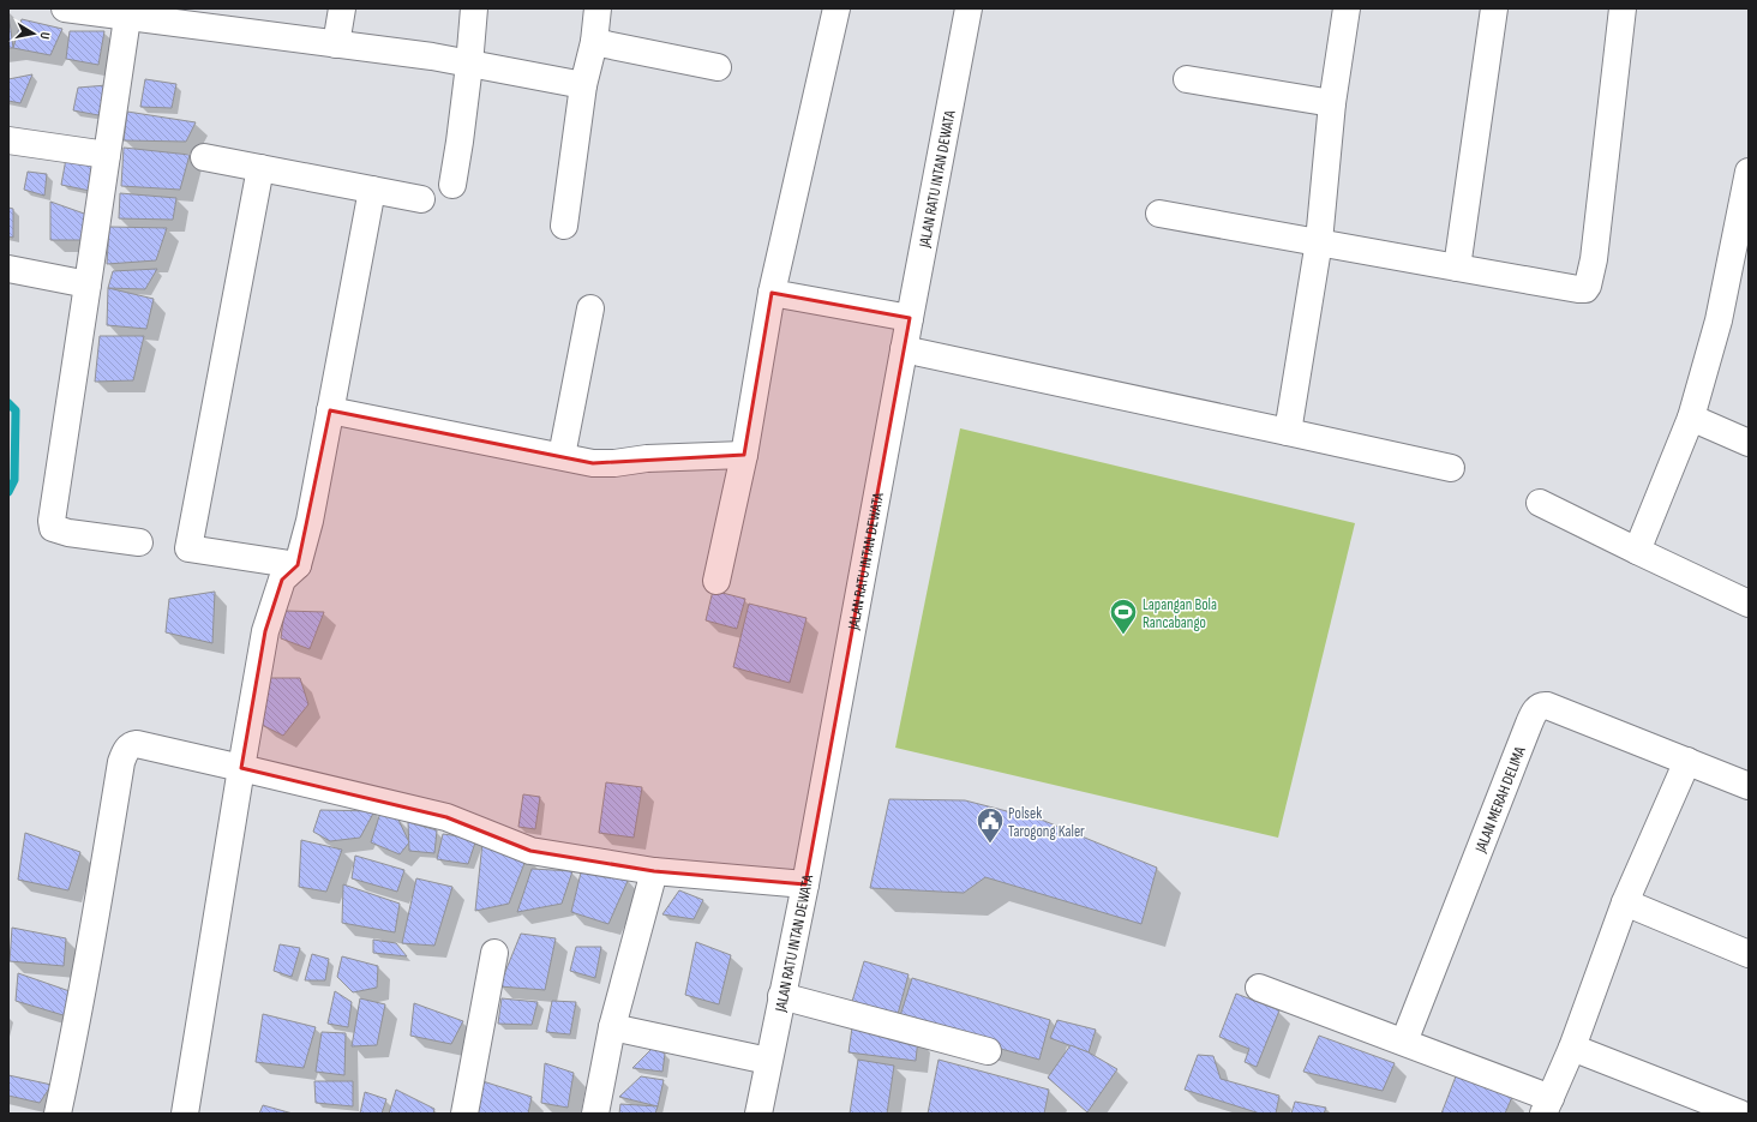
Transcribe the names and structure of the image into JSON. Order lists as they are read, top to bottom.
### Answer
{
  "streets": {
    "street": ["JALAN RATU INTAN DEWATA", "JALAN MERAH DELIMA"]
  },
  "places": {
    "sports": ["Lapangan Bola Rancabango"],
    "public building": ["Polsek Tarogong Kaler"]
  },
  "north": "right"
}
